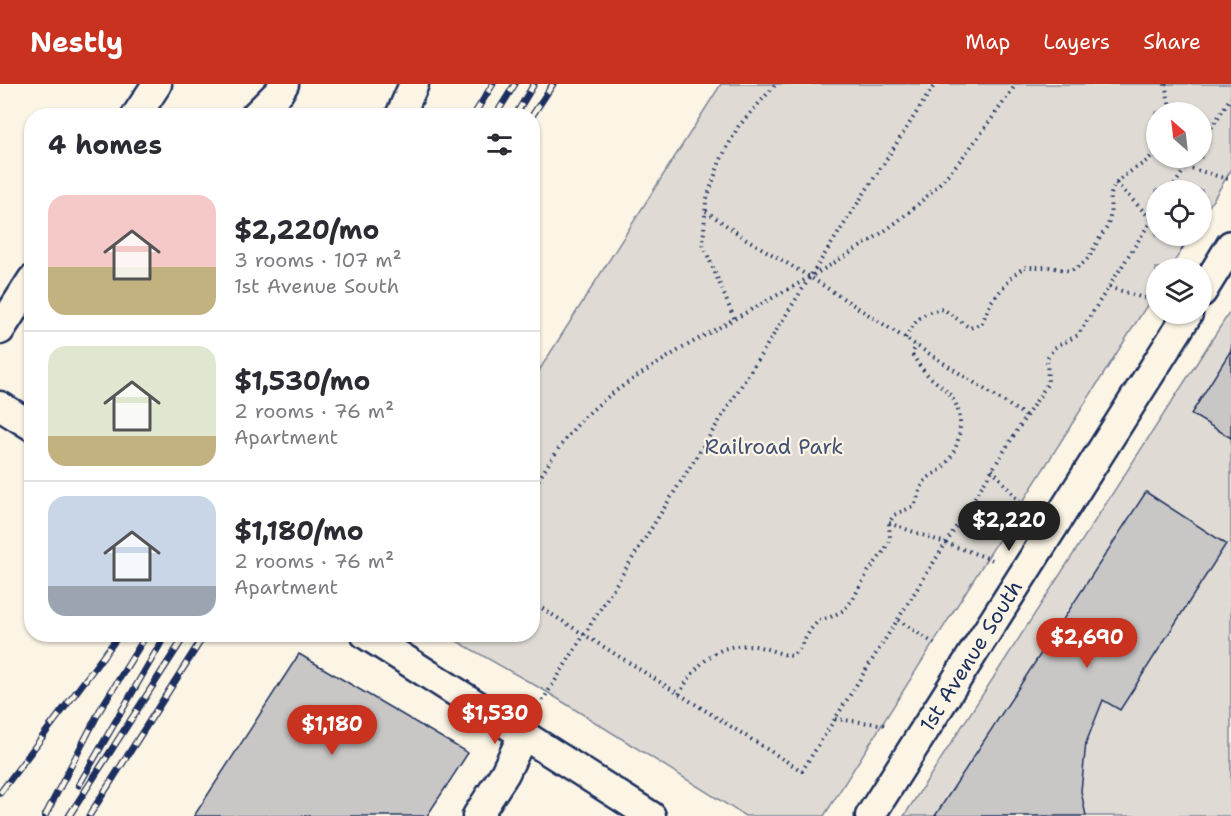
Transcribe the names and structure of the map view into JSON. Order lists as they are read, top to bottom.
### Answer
{
  "streets": {
    "street": ["1st Avenue South"]
  },
  "parks": ["Railroad Park"],
  "north": "top left",
  "page": {
    "header": "Nestly",
    "nav": ["Map", "Layers", "Share"],
    "heading": "4 homes",
    "list": [
      {
        "name": "$2,220/mo",
        "note": "3 rooms · 107 m² · 1st Avenue South"
      },
      {
        "name": "$1,530/mo",
        "note": "2 rooms · 76 m² · Apartment"
      },
      {
        "name": "$1,180/mo",
        "note": "2 rooms · 76 m² · Apartment"
      }
    ],
    "price": [
      "$2,220",
      "$2,690",
      "$1,530",
      "$1,180"
    ]
  }
}
